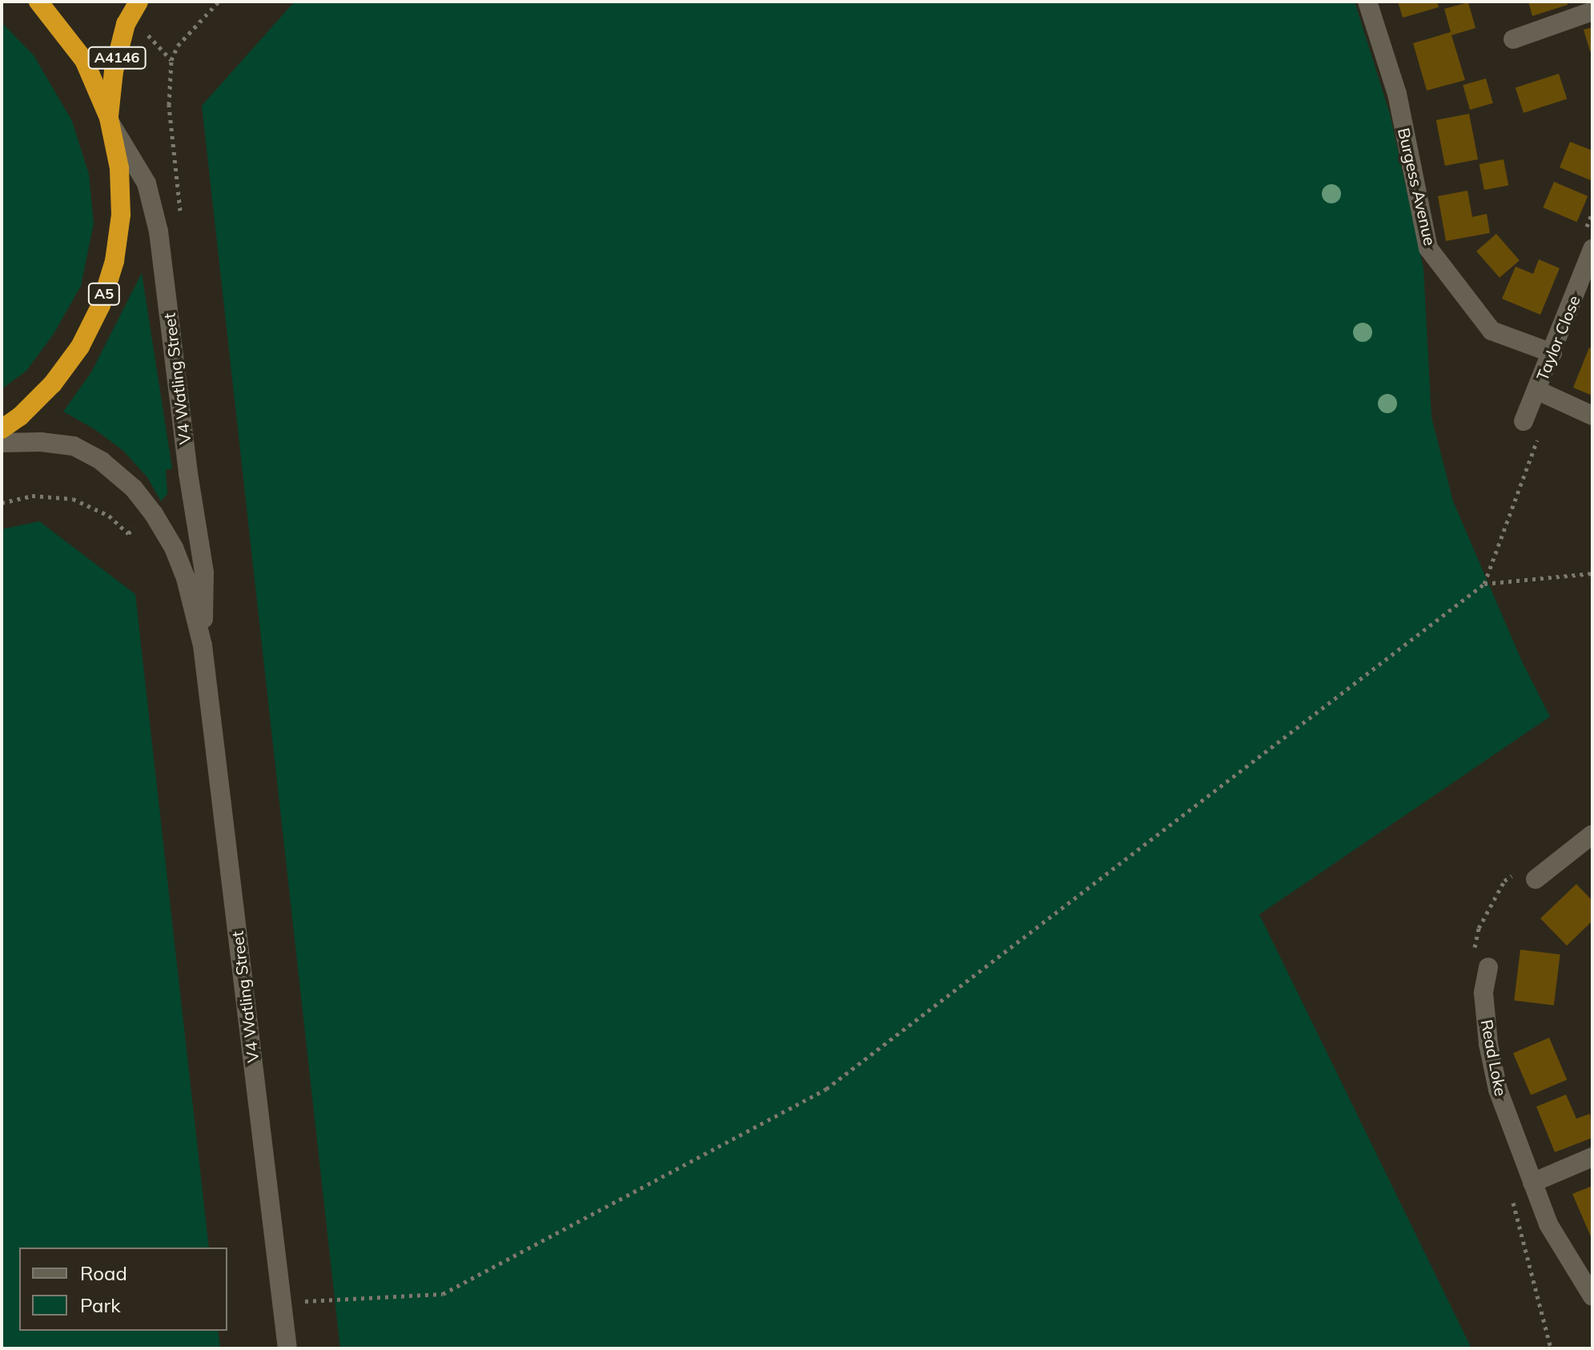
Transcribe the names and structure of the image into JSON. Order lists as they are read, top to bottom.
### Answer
{
  "streets": {
    "highway": ["A4146", "A5"],
    "street": [
      "Burgess Avenue",
      "Taylor Close",
      "V4 Watling Street",
      "Read Loke"
    ]
  },
  "crossings": [
    ["A4146", "A5"],
    ["A4146", "V4 Watling Street"],
    ["Burgess Avenue", "Taylor Close"],
    ["A5", "V4 Watling Street"]
  ],
  "legend": ["Road", "Park"]
}
